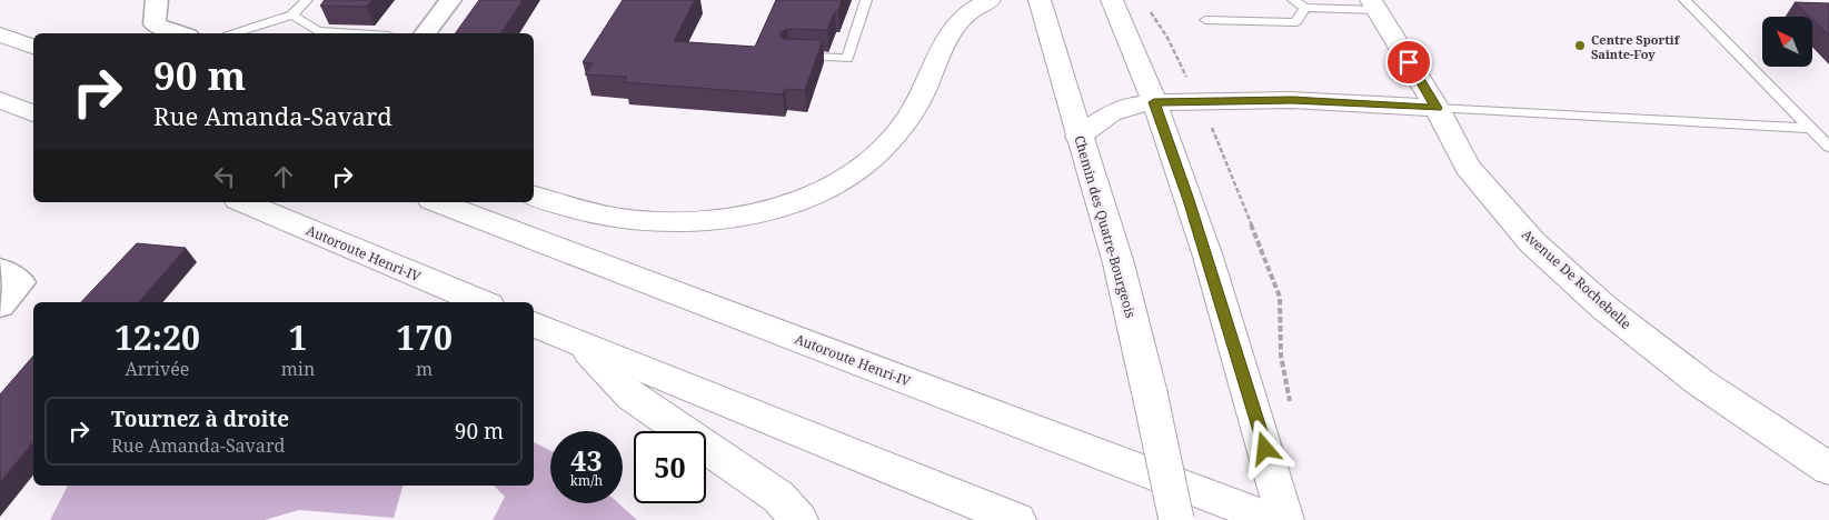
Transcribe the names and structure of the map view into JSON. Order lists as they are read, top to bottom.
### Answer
{
  "streets": {
    "main road": ["Chemin des Quatre-Bourgeois", "Autoroute Henri-IV", "Avenue De Rochebelle"]
  },
  "places": ["Centre Sportif Sainte-Foy"],
  "north": "top left",
  "page": {
    "turn": ["90 m", "Rue Amanda-Savard"],
    "eta": [
      "12:20",
      "Arrivée",
      "1",
      "min",
      "170",
      "m"
    ],
    "list": [
      {
        "name": "Tournez à droite",
        "note": "Rue Amanda-Savard",
        "value": "90 m"
      }
    ],
    "speed": "43 km/h",
    "limit": "50"
  }
}
